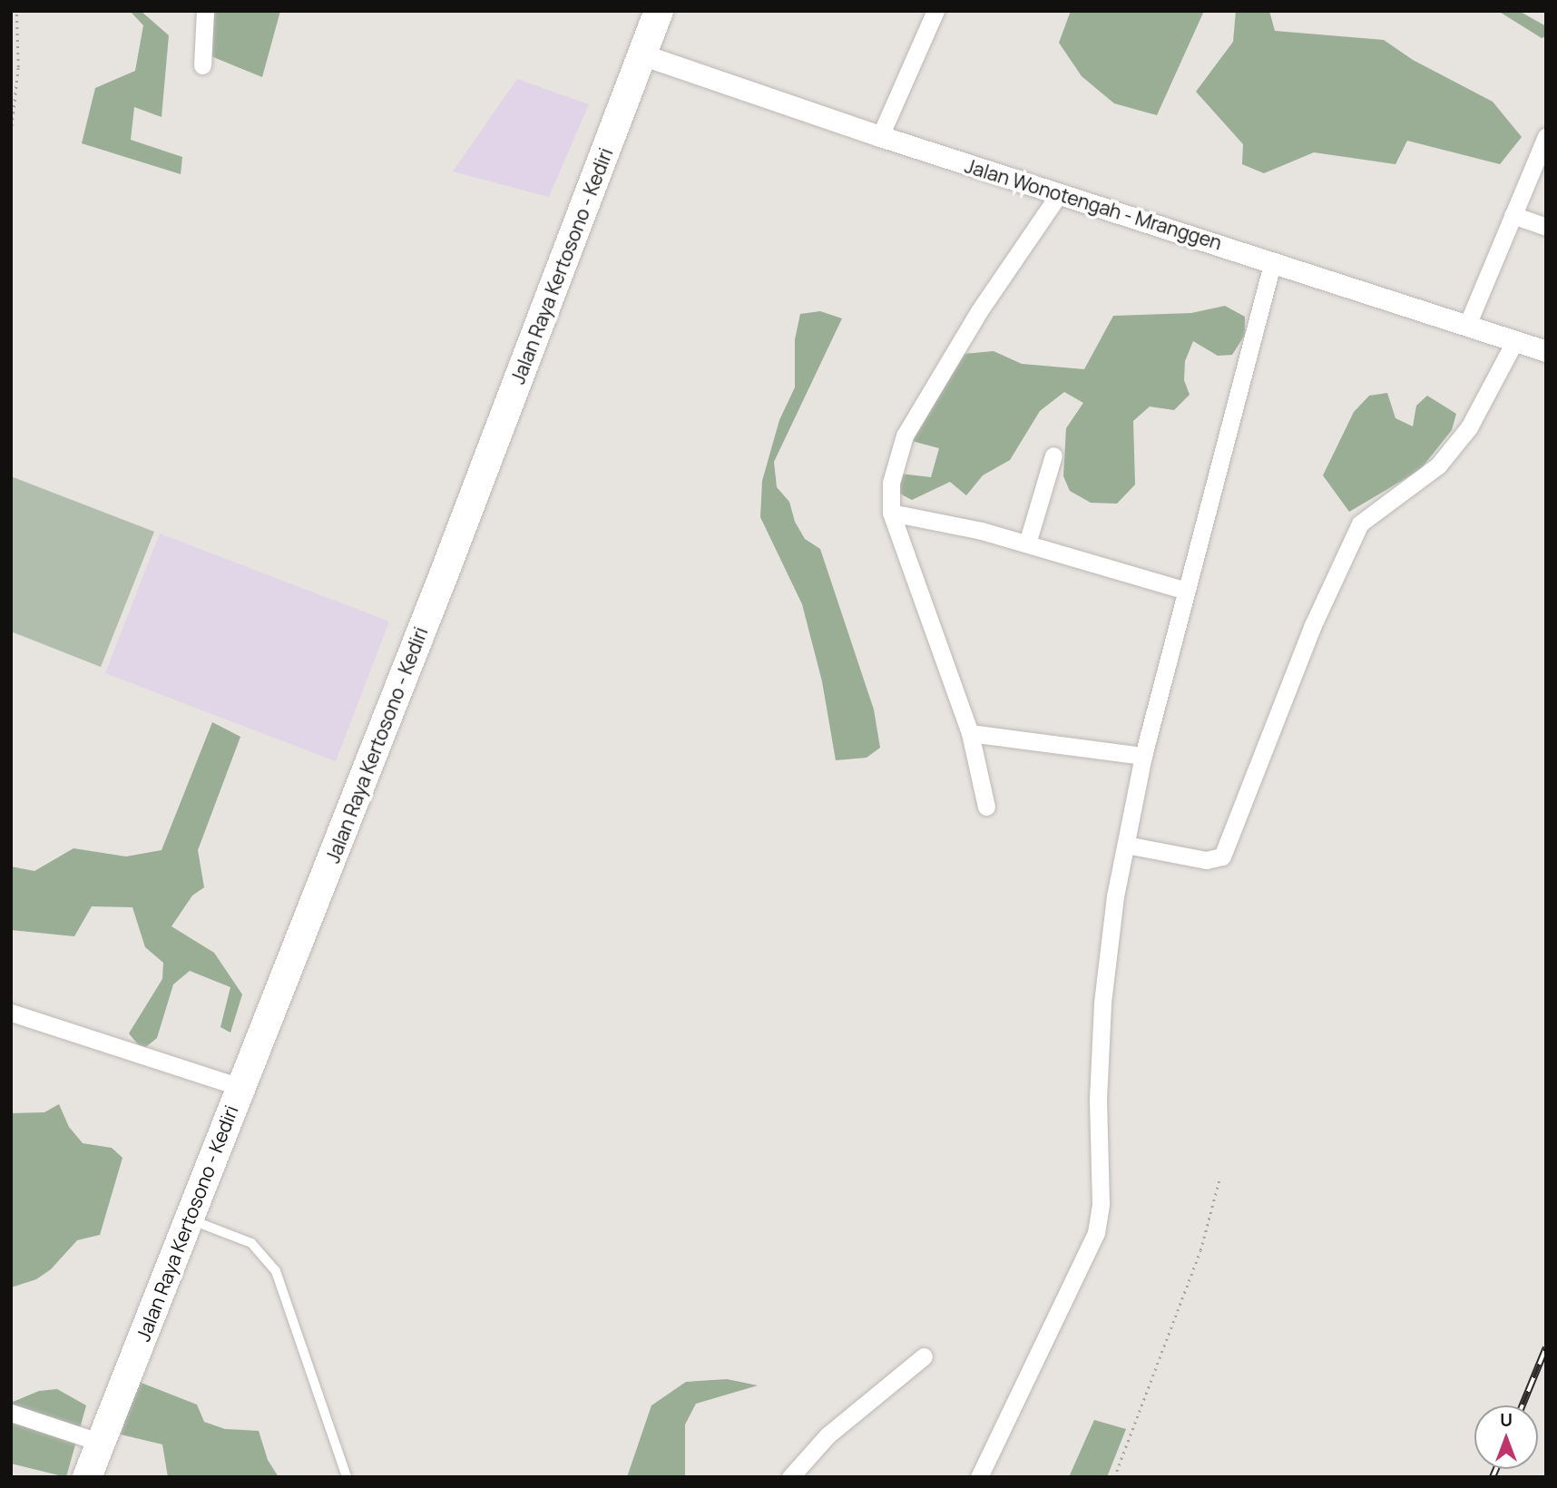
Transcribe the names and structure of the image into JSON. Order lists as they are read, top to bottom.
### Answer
{
  "streets": {
    "highway": ["Jalan Raya Kertosono - Kediri"],
    "street": ["Jalan Wonotengah - Mranggen"]
  },
  "crossings": [
    ["Jalan Wonotengah - Mranggen", "Jalan Raya Kertosono - Kediri"]
  ],
  "north": "top"
}
